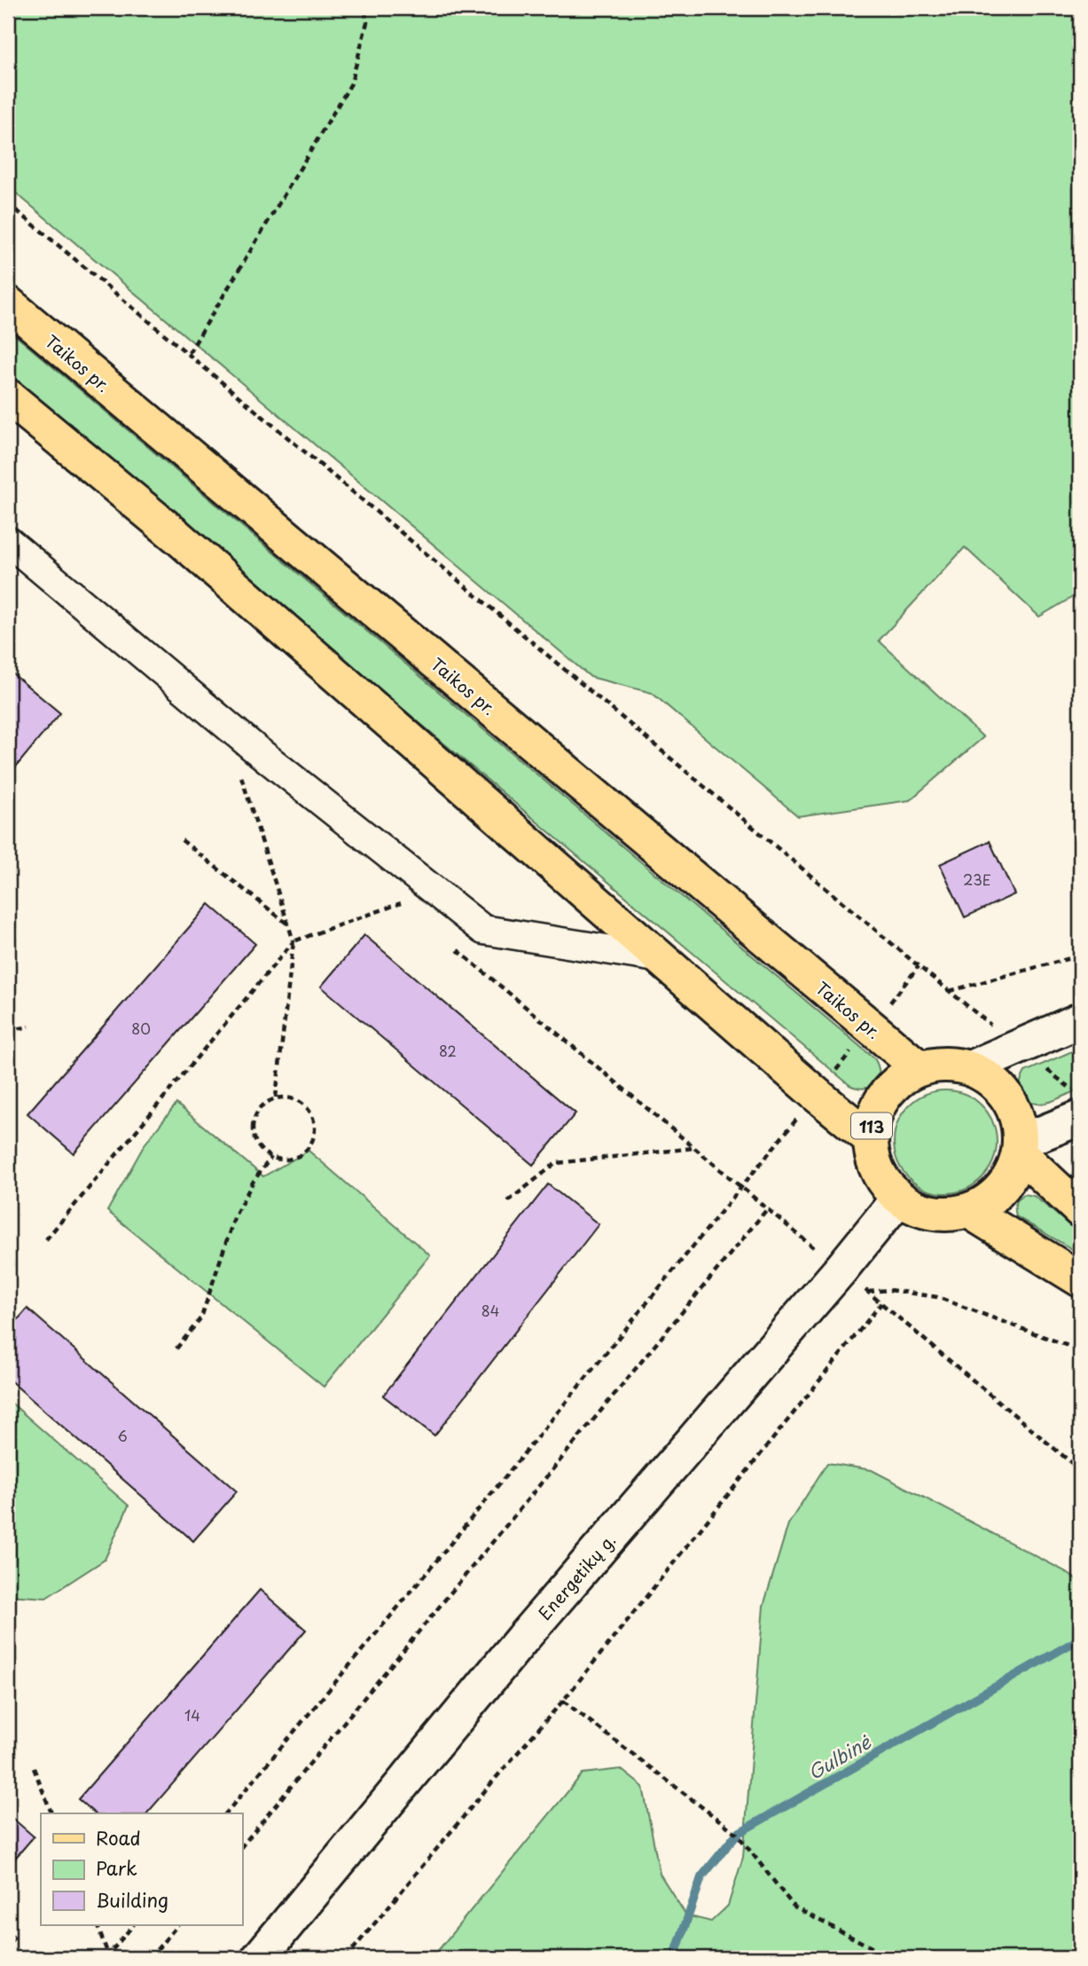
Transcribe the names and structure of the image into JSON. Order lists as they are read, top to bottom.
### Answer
{
  "streets": {
    "main road": ["Taikos pr.", "113"],
    "street": ["Energetikų g."]
  },
  "crossings": [
    ["Taikos pr.", "113"],
    ["Taikos pr.", "Energetikų g."],
    ["113", "Energetikų g."]
  ],
  "water": ["Gulbinė"],
  "house_numbers": [
    "23E",
    "80",
    "82",
    "84",
    "6",
    "14"
  ],
  "legend": ["Road", "Park", "Building"]
}
